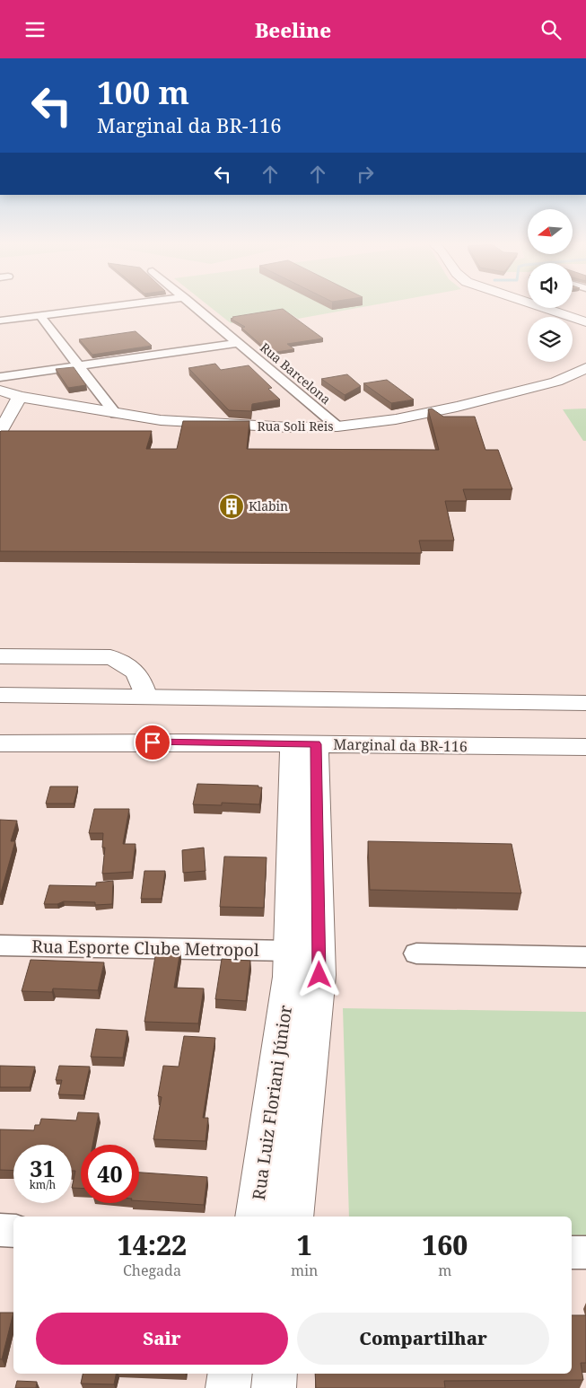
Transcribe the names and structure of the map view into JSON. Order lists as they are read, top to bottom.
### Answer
{
  "streets": {
    "main road": ["Rua Soli Reis", "Marginal da BR-116", "Rua Luiz Floriani Júnior"],
    "street": ["Rua Barcelona", "Rua Esporte Clube Metropol"]
  },
  "crossings": [
    ["Rua Barcelona", "Rua Soli Reis"],
    ["Marginal da BR-116", "Rua Luiz Floriani Júnior"],
    ["Rua Esporte Clube Metropol", "Rua Luiz Floriani Júnior"]
  ],
  "places": {
    "building": ["Klabin"]
  },
  "north": "left",
  "page": {
    "header": "Beeline",
    "turn": ["100 m", "Marginal da BR-116"],
    "speed": "31 km/h",
    "limit": "40",
    "eta": [
      "14:22",
      "Chegada",
      "1",
      "min",
      "160",
      "m"
    ],
    "buttons": ["Sair", "Compartilhar"]
  }
}
